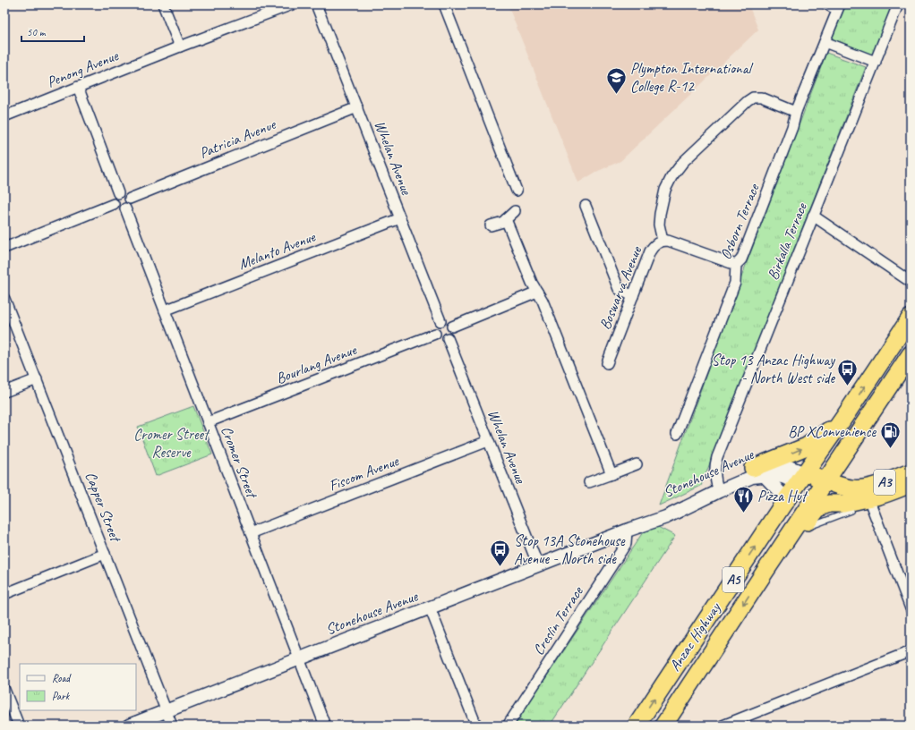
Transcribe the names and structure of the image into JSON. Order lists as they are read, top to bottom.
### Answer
{
  "streets": {
    "highway": ["A3", "A5", "Anzac Highway"],
    "street": [
      "Penong Avenue",
      "Patricia Avenue",
      "Whelan Avenue",
      "Osborn Terrace",
      "Birkalla Terrace",
      "Melanto Avenue",
      "Boswarva Avenue",
      "Bourlang Avenue",
      "Cromer Street",
      "Fiscom Avenue",
      "Stonehouse Avenue",
      "Capper Street",
      "Creslin Terrace"
    ]
  },
  "crossings": [
    ["Patricia Avenue", "Whelan Avenue"],
    ["Patricia Avenue", "Cromer Street"],
    ["Whelan Avenue", "Melanto Avenue"],
    ["Whelan Avenue", "Bourlang Avenue"],
    ["Whelan Avenue", "Fiscom Avenue"],
    ["Whelan Avenue", "Stonehouse Avenue"],
    ["Osborn Terrace", "Boswarva Avenue"],
    ["Birkalla Terrace", "Stonehouse Avenue"],
    ["Melanto Avenue", "Cromer Street"],
    ["Bourlang Avenue", "Cromer Street"],
    ["Cromer Street", "Fiscom Avenue"],
    ["Cromer Street", "Stonehouse Avenue"],
    ["Stonehouse Avenue", "A3"],
    ["Stonehouse Avenue", "Capper Street"],
    ["Stonehouse Avenue", "Creslin Terrace"],
    ["Stonehouse Avenue", "Anzac Highway"],
    ["A3", "Anzac Highway"]
  ],
  "parks": ["Cromer Street Reserve"],
  "places": {
    "school or university": ["Plympton International College R-12"],
    "bus stop": ["Stop 13 Anzac Highway - North West side", "Stop 13A Stonehouse Avenue - North side"],
    "fuel station": ["BP XConvenience"],
    "restaurant": ["Pizza Hut"]
  },
  "legend": ["Road", "Park"],
  "scale_bar": "50 m"
}
